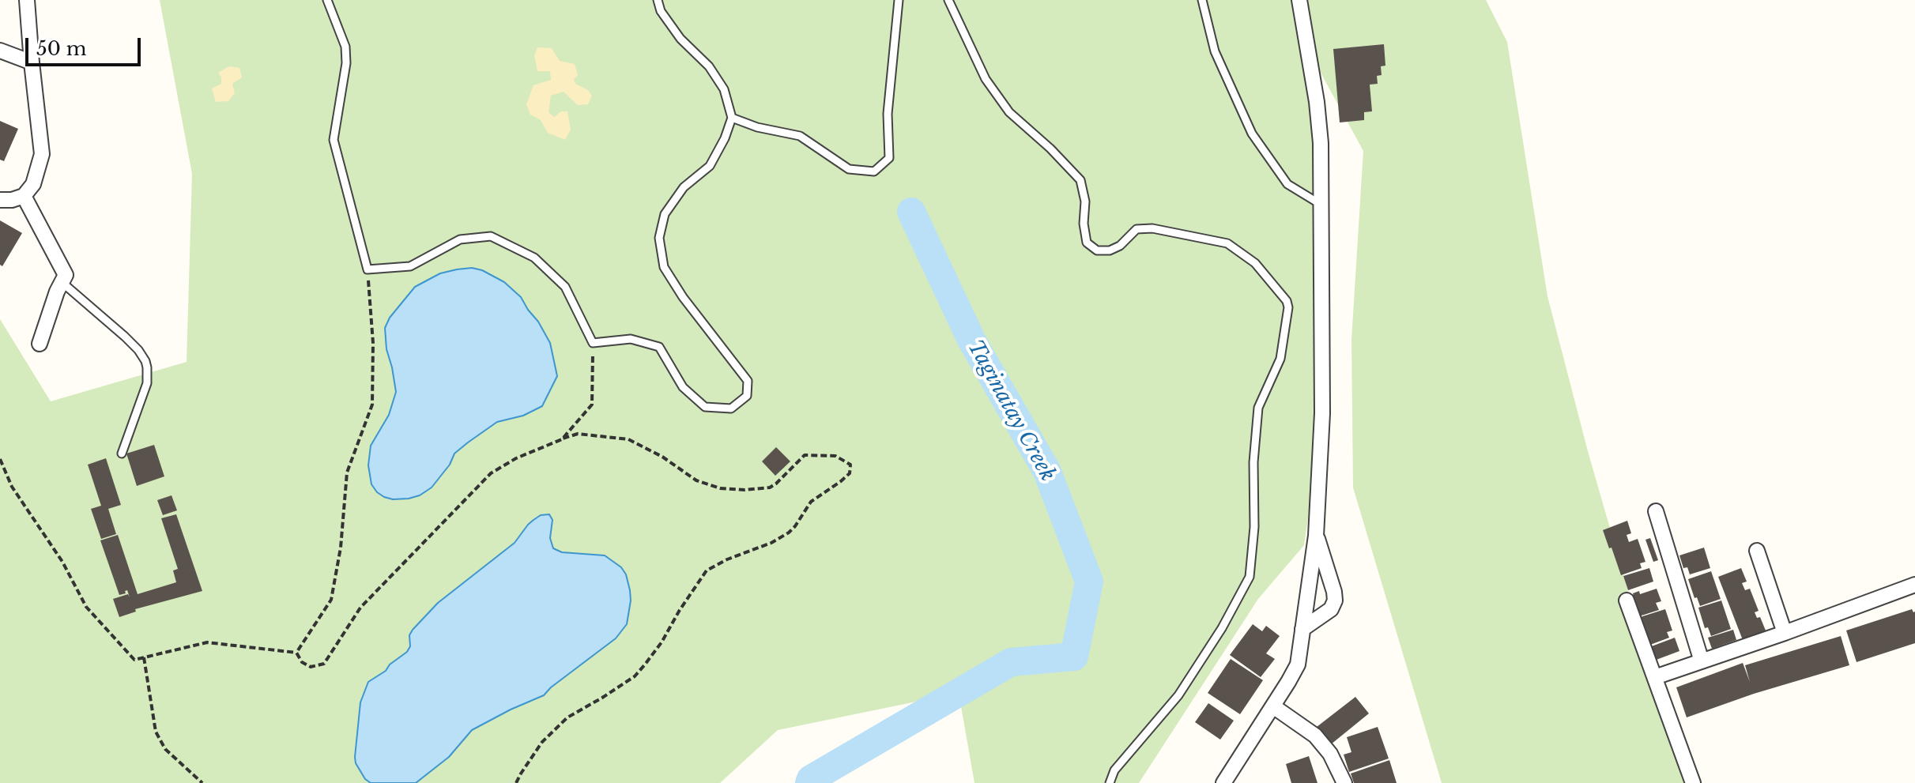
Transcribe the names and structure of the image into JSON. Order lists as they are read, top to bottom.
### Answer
{
  "water": ["Taginatay Creek"],
  "scale_bar": "50 m"
}
